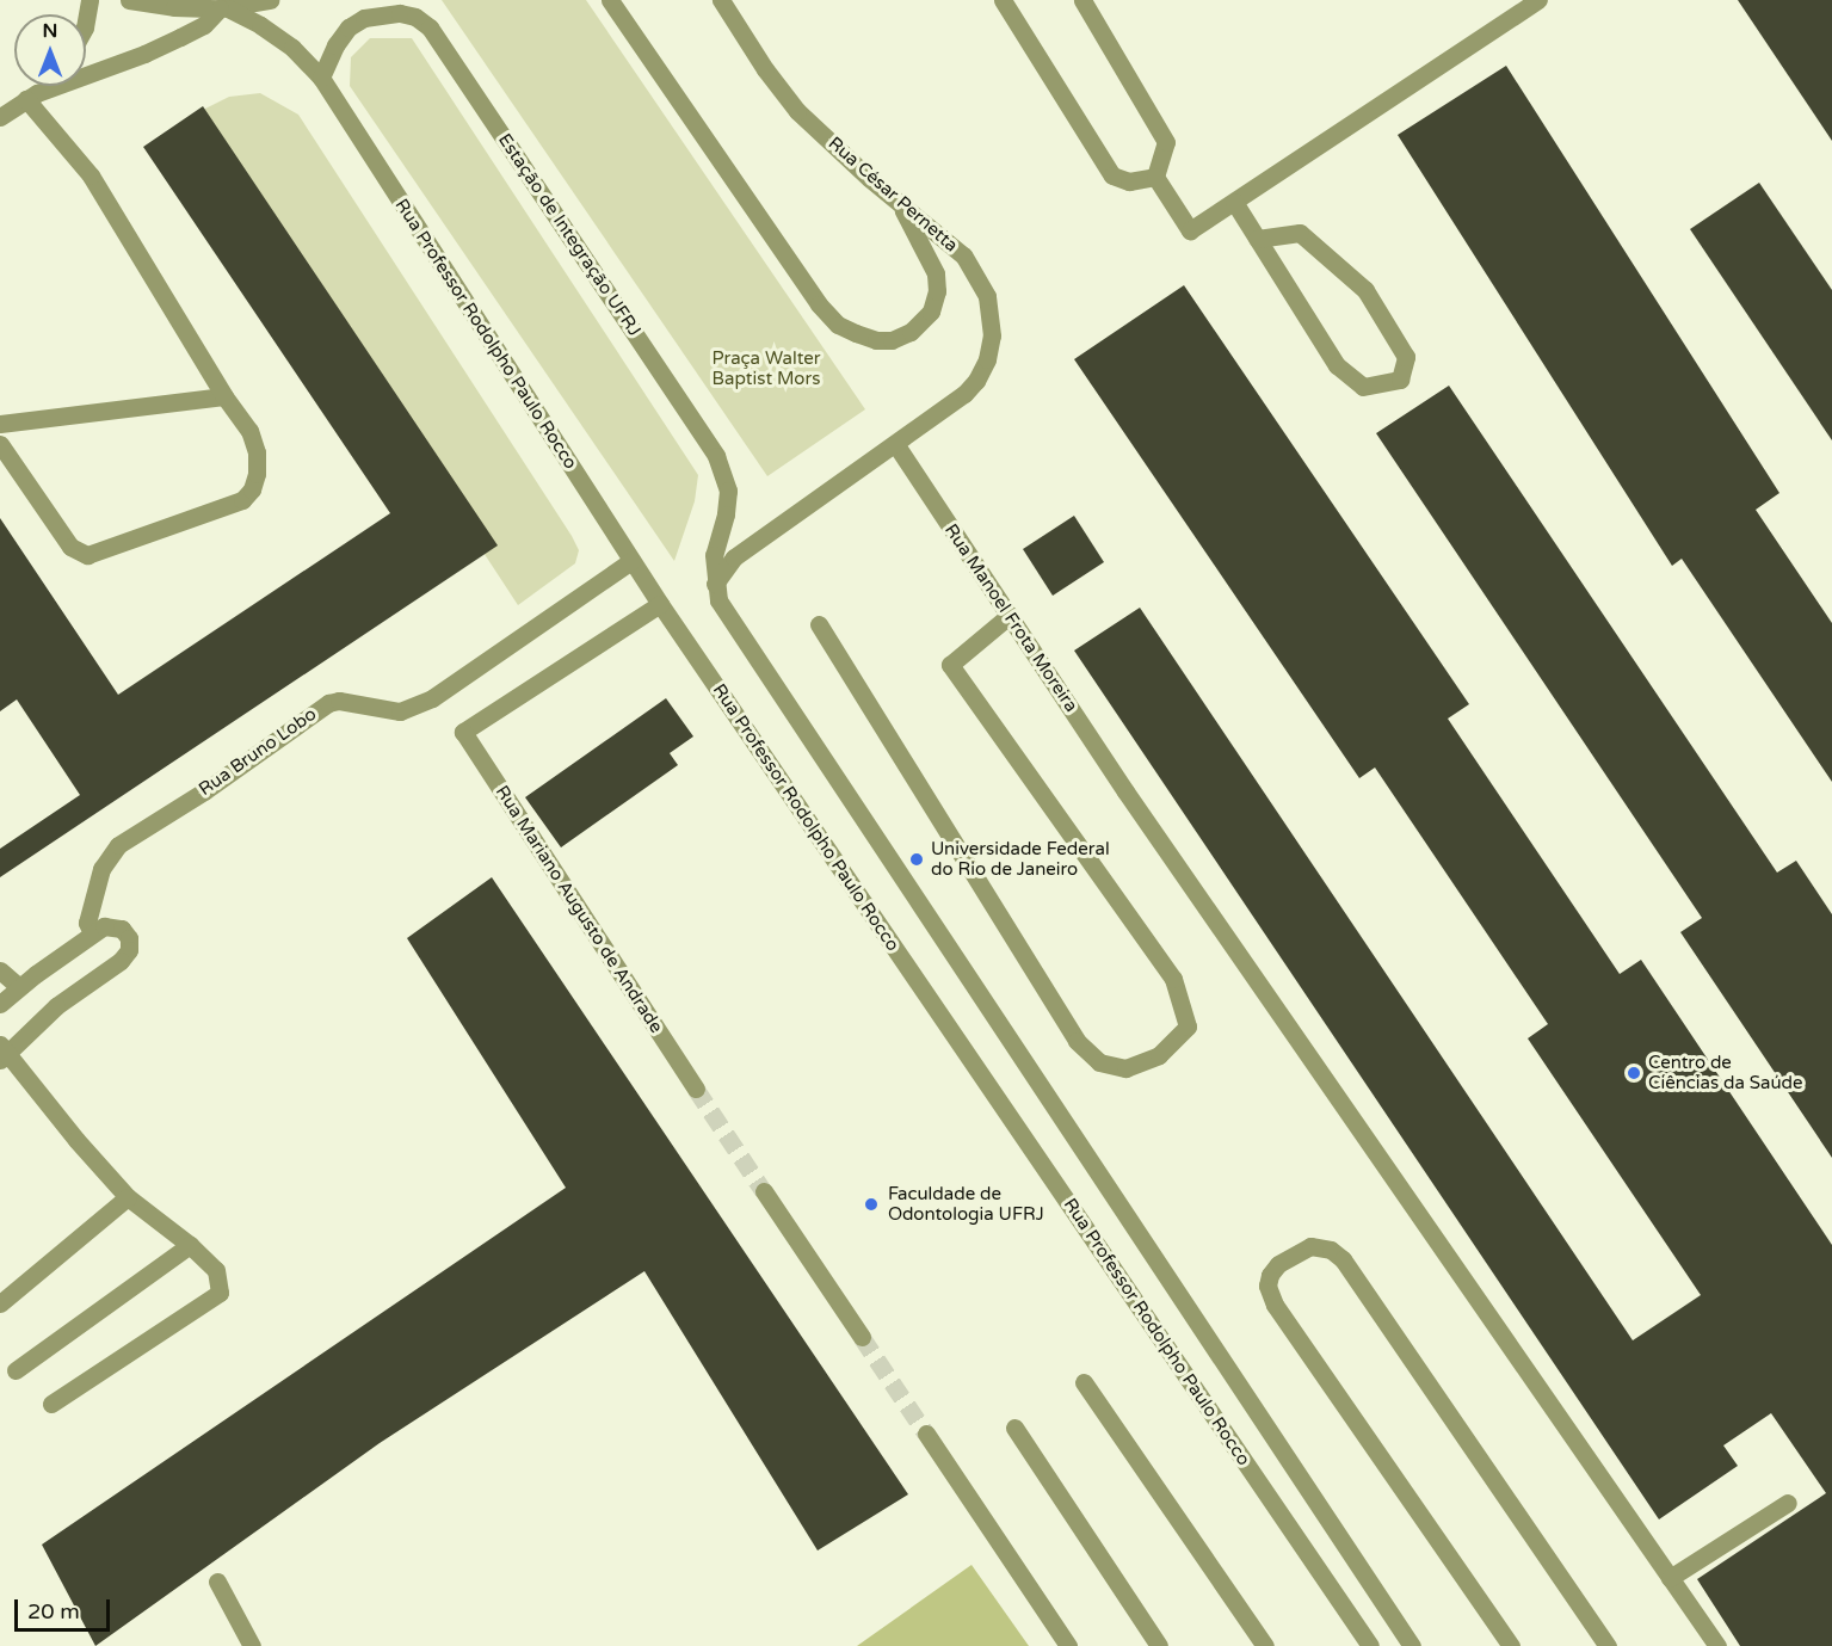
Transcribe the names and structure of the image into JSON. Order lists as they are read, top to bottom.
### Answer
{
  "streets": {
    "street": [
      "Rua César Pernetta",
      "Estação de Integração UFRJ",
      "Rua Professor Rodolpho Paulo Rocco",
      "Rua Manoel Frota Moreira",
      "Rua Bruno Lobo",
      "Rua Mariano Augusto de Andrade"
    ]
  },
  "crossings": [
    ["Rua César Pernetta", "Estação de Integração UFRJ"],
    ["Rua César Pernetta", "Rua Manoel Frota Moreira"],
    ["Estação de Integração UFRJ", "Rua Professor Rodolpho Paulo Rocco"],
    ["Rua Professor Rodolpho Paulo Rocco", "Rua Bruno Lobo"],
    ["Rua Professor Rodolpho Paulo Rocco", "Rua Mariano Augusto de Andrade"]
  ],
  "parks": ["Praça Walter Baptist Mors"],
  "places": ["Universidade Federal do Rio de Janeiro", "Centro de Ciências da Saúde", "Faculdade de Odontologia UFRJ"],
  "scale_bar": "20 m",
  "north": "top"
}
